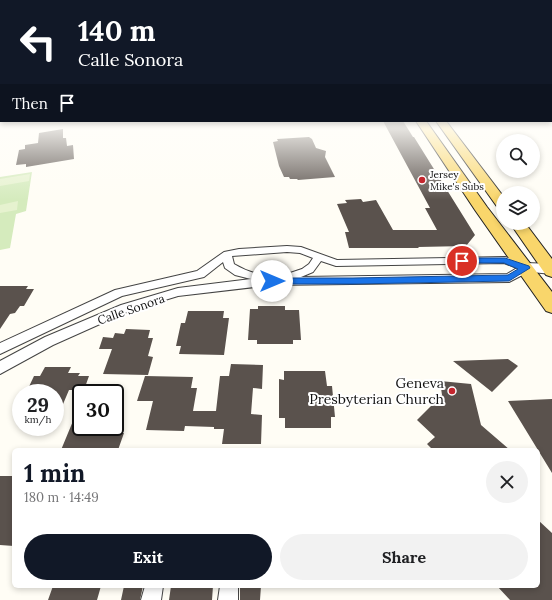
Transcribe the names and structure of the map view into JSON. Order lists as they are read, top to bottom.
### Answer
{
  "streets": {
    "street": ["Calle Sonora"]
  },
  "places": ["Jersey Mike's Subs", "Geneva Presbyterian Church"],
  "page": {
    "turn": ["140 m", "Calle Sonora"],
    "then": "Then",
    "speed": "29 km/h",
    "limit": "30",
    "heading": ["1 min", "180 m · 14:49"],
    "buttons": ["Exit", "Share"]
  }
}
